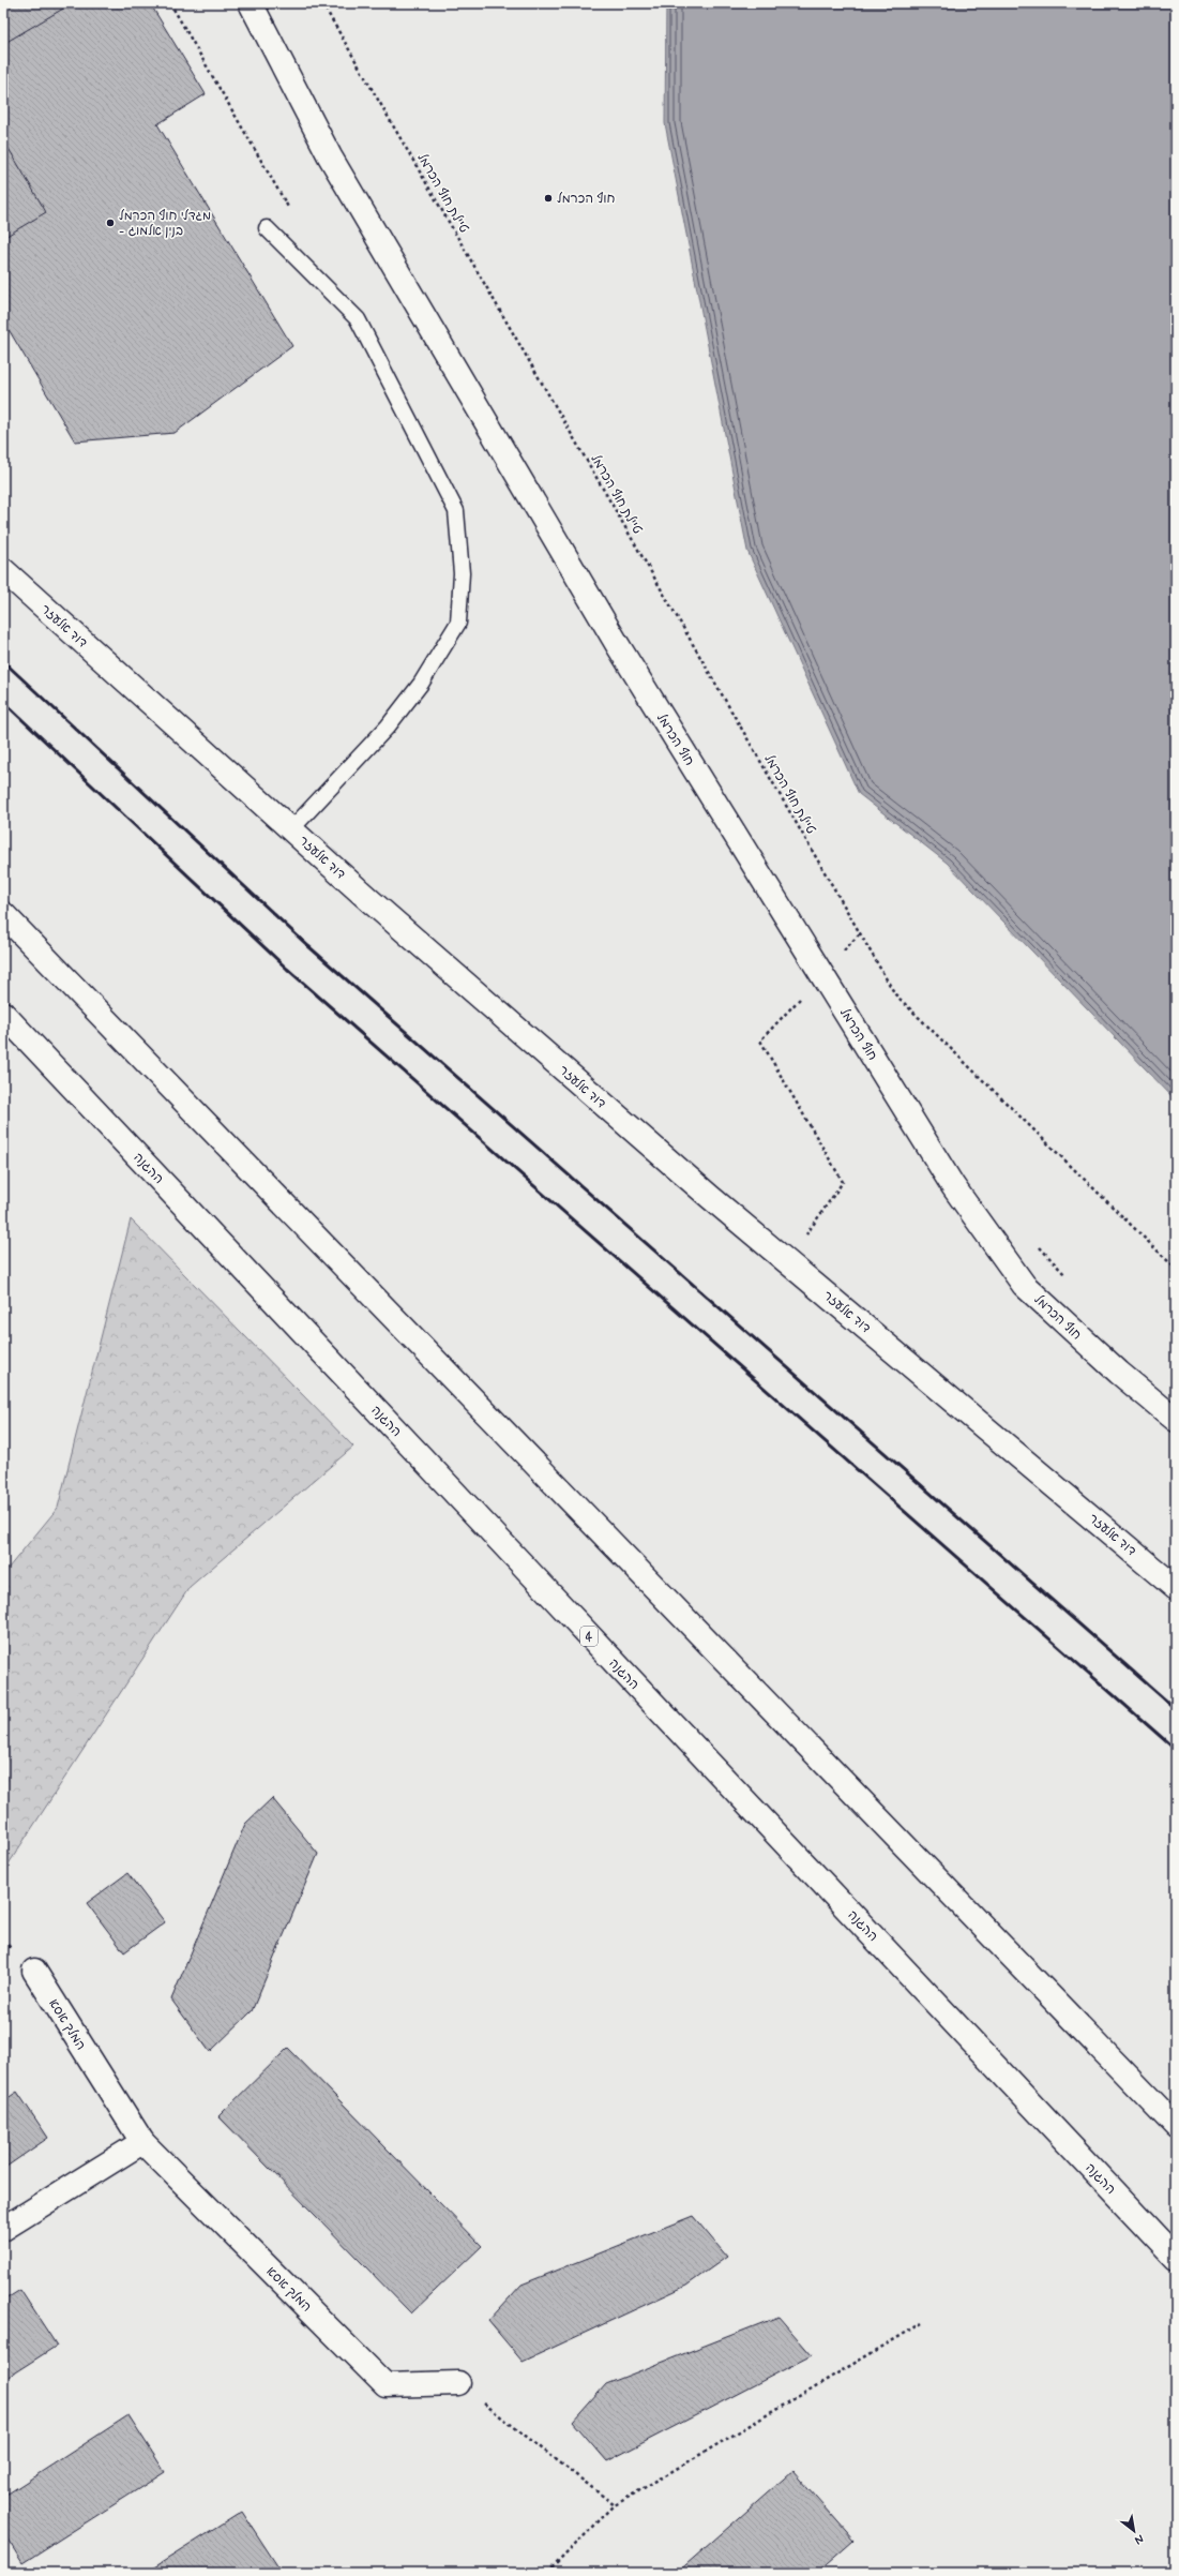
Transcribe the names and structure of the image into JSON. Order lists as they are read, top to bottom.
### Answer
{
  "streets": {
    "main road": [
      "דוד אלעזר",
      "חוף הכרמל",
      "ההגנה",
      "4",
      "המלך אסא"
    ],
    "path": ["טיילת חוף הכרמל"]
  },
  "places": ["חוף הכרמל", "מגדלי חוף הכרמל - בנין אלמוג"],
  "north": "bottom right"
}
